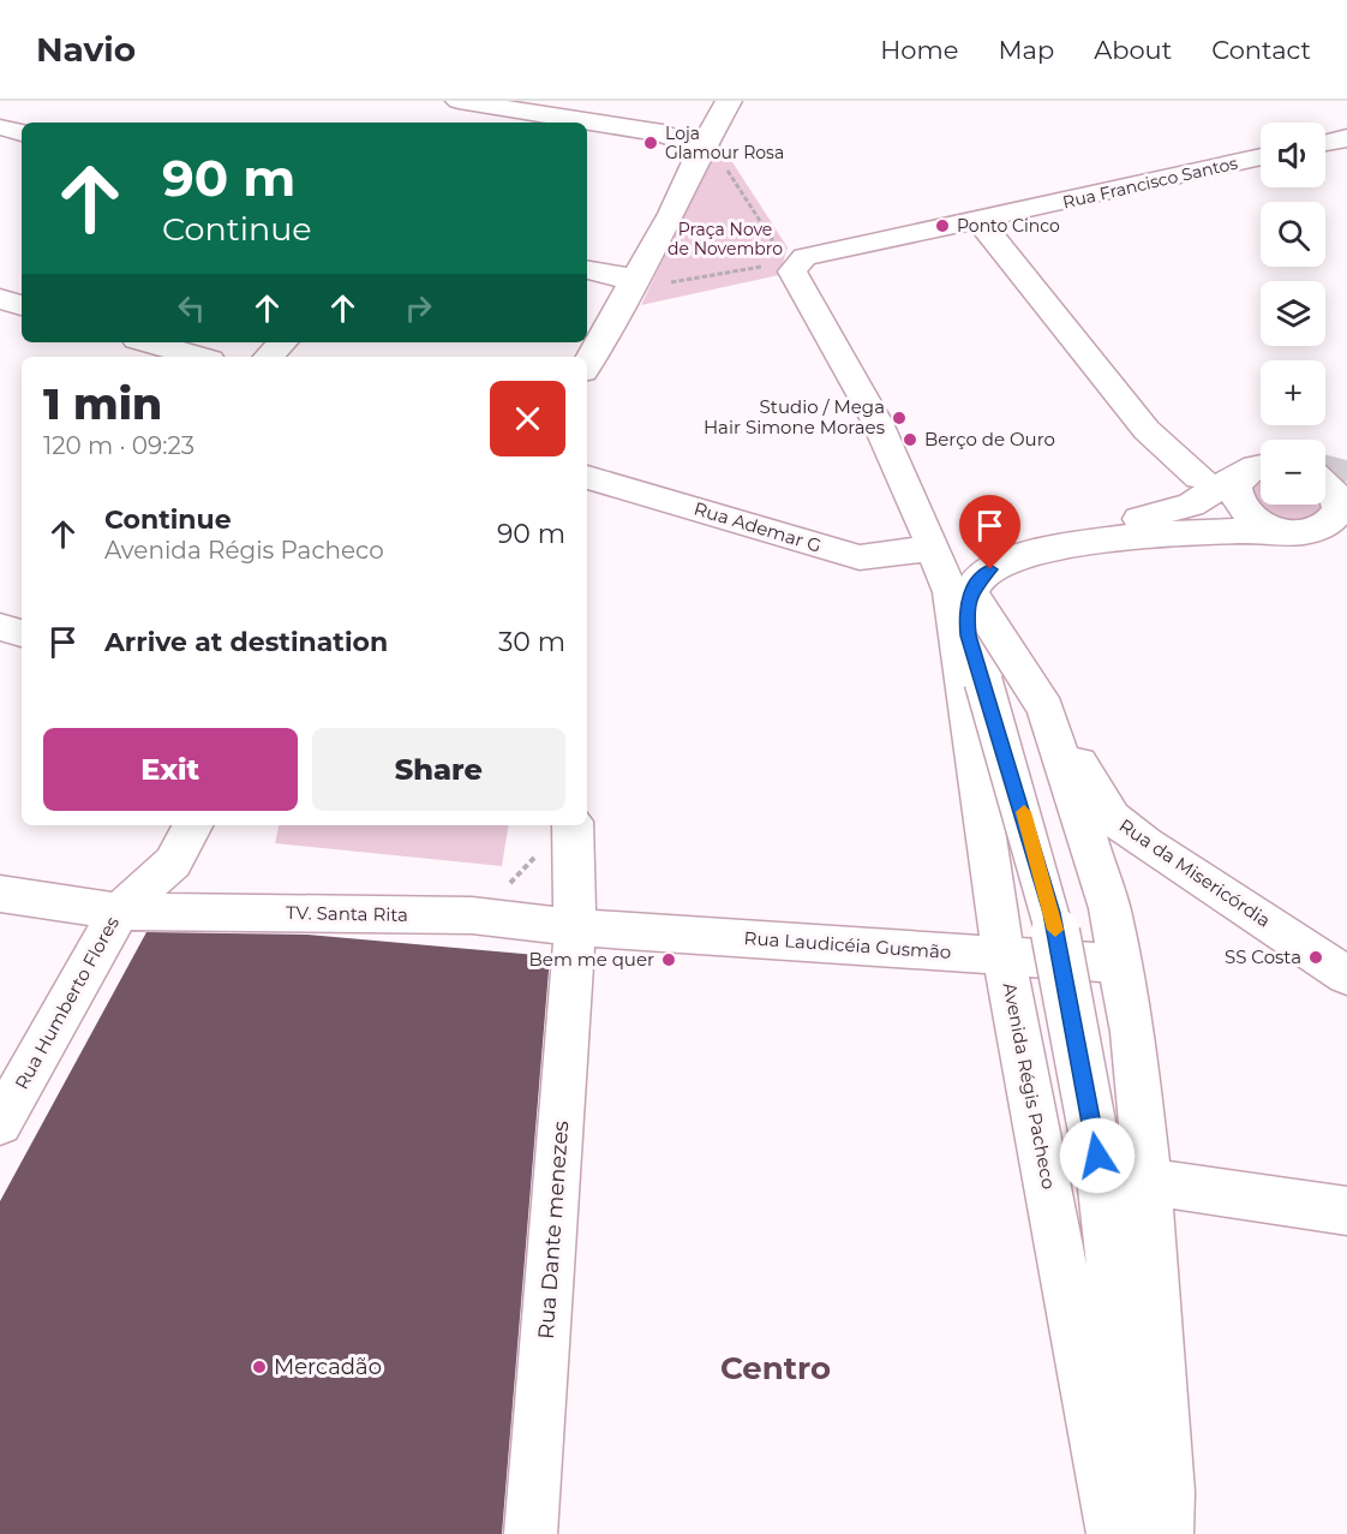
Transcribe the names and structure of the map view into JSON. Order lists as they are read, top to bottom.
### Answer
{
  "streets": {
    "street": [
      "Rua Francisco Santos",
      "Rua Ademar G",
      "Rua da Misericórdia",
      "TV. Santa Rita",
      "Rua Laudicéia Gusmão",
      "Rua Humberto Flores",
      "Avenida Régis Pacheco",
      "Rua Dante menezes"
    ]
  },
  "crossings": [
    ["TV. Santa Rita", "Rua Laudicéia Gusmão"],
    ["TV. Santa Rita", "Rua Humberto Flores"],
    ["TV. Santa Rita", "Rua Dante menezes"],
    ["Rua Laudicéia Gusmão", "Avenida Régis Pacheco"],
    ["Rua Laudicéia Gusmão", "Rua Dante menezes"]
  ],
  "districts": ["Centro"],
  "parks": ["Praça Nove de Novembro"],
  "places": [
    "Loja Glamour Rosa",
    "Ponto Cinco",
    "Studio / Mega Hair Simone Moraes",
    "Berço de Ouro",
    "SS Costa",
    "Bem me quer",
    "Mercadão"
  ],
  "page": {
    "header": "Navio",
    "nav": [
      "Home",
      "Map",
      "About",
      "Contact"
    ],
    "map_buttons": ["+", "−"],
    "turn": ["90 m", "Continue"],
    "heading": ["1 min", "120 m · 09:23"],
    "list": [
      {
        "name": "Continue",
        "note": "Avenida Régis Pacheco",
        "value": "90 m"
      },
      {
        "name": "Arrive at destination",
        "value": "30 m"
      }
    ],
    "buttons": ["Exit", "Share"]
  }
}
